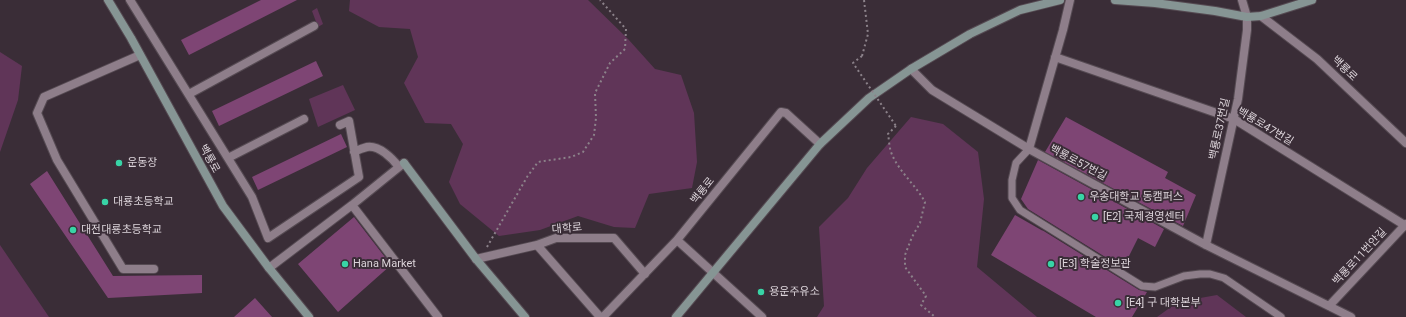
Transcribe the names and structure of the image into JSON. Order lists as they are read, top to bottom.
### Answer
{
  "streets": {
    "main road": ["백룡로"],
    "street": [
      "백룡로47번길",
      "백룡로37번길",
      "백룡로57번길",
      "대학로",
      "백룡로11번안길"
    ]
  },
  "crossings": [
    ["백룡로", "대학로"],
    ["백룡로47번길", "백룡로37번길"],
    ["백룡로47번길", "백룡로11번안길"],
    ["백룡로37번길", "백룡로57번길"],
    ["백룡로57번길", "백룡로11번안길"]
  ],
  "places": [
    "운동장",
    "우송대학교 동캠퍼스",
    "대룡초등학교",
    "[E2] 국제경영센터",
    "대전대룡초등학교",
    "Hana Market",
    "[E3] 학술정보관",
    "용운주유소",
    "[E4] 구 대학본부"
  ]
}
